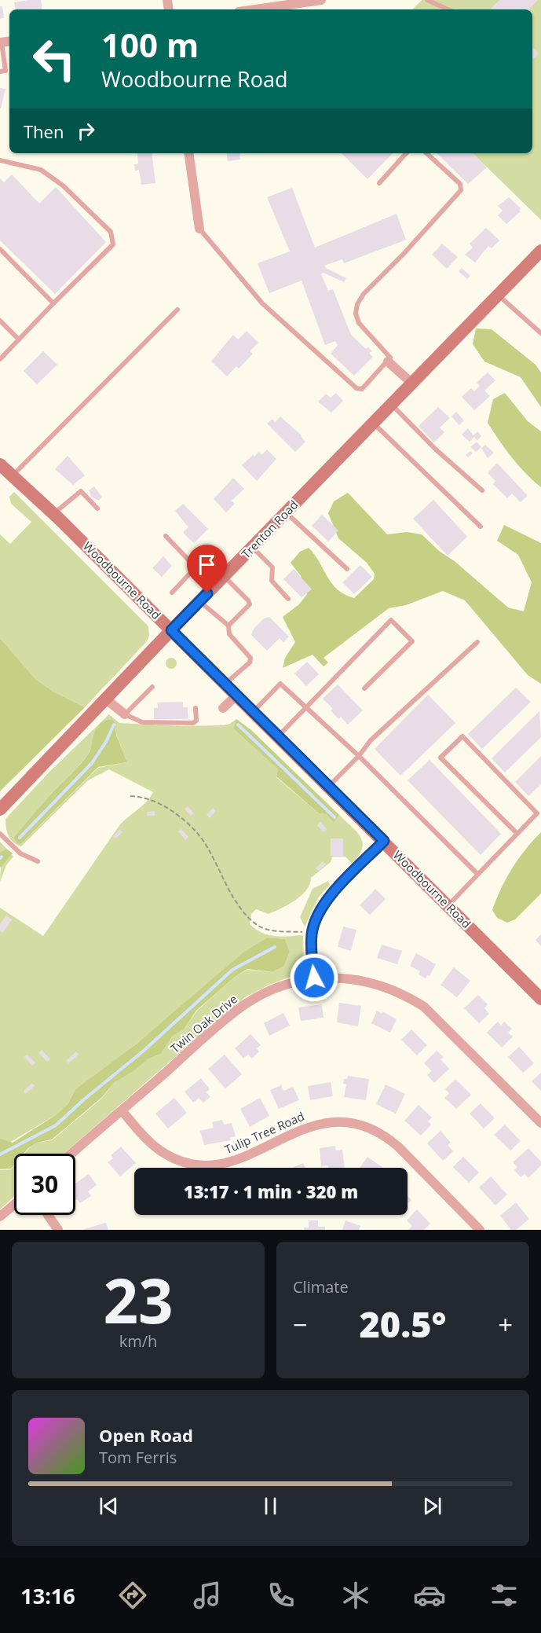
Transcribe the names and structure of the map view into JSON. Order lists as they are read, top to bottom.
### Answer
{
  "streets": {
    "main road": ["Trenton Road", "Woodbourne Road"],
    "street": ["Twin Oak Drive", "Tulip Tree Road"]
  },
  "crossings": [
    ["Trenton Road", "Woodbourne Road"],
    ["Twin Oak Drive", "Tulip Tree Road"]
  ],
  "page": {
    "turn": ["100 m", "Woodbourne Road"],
    "then": "Then",
    "limit": "30",
    "trip": "13:17 · 1 min · 320 m",
    "tile": [
      ["23", "km/h"],
      "Climate"
    ],
    "heat": ["−", "20.5°", "+"],
    "song": ["Open Road", "Tom Ferris"],
    "tabs": "13:16"
  }
}
